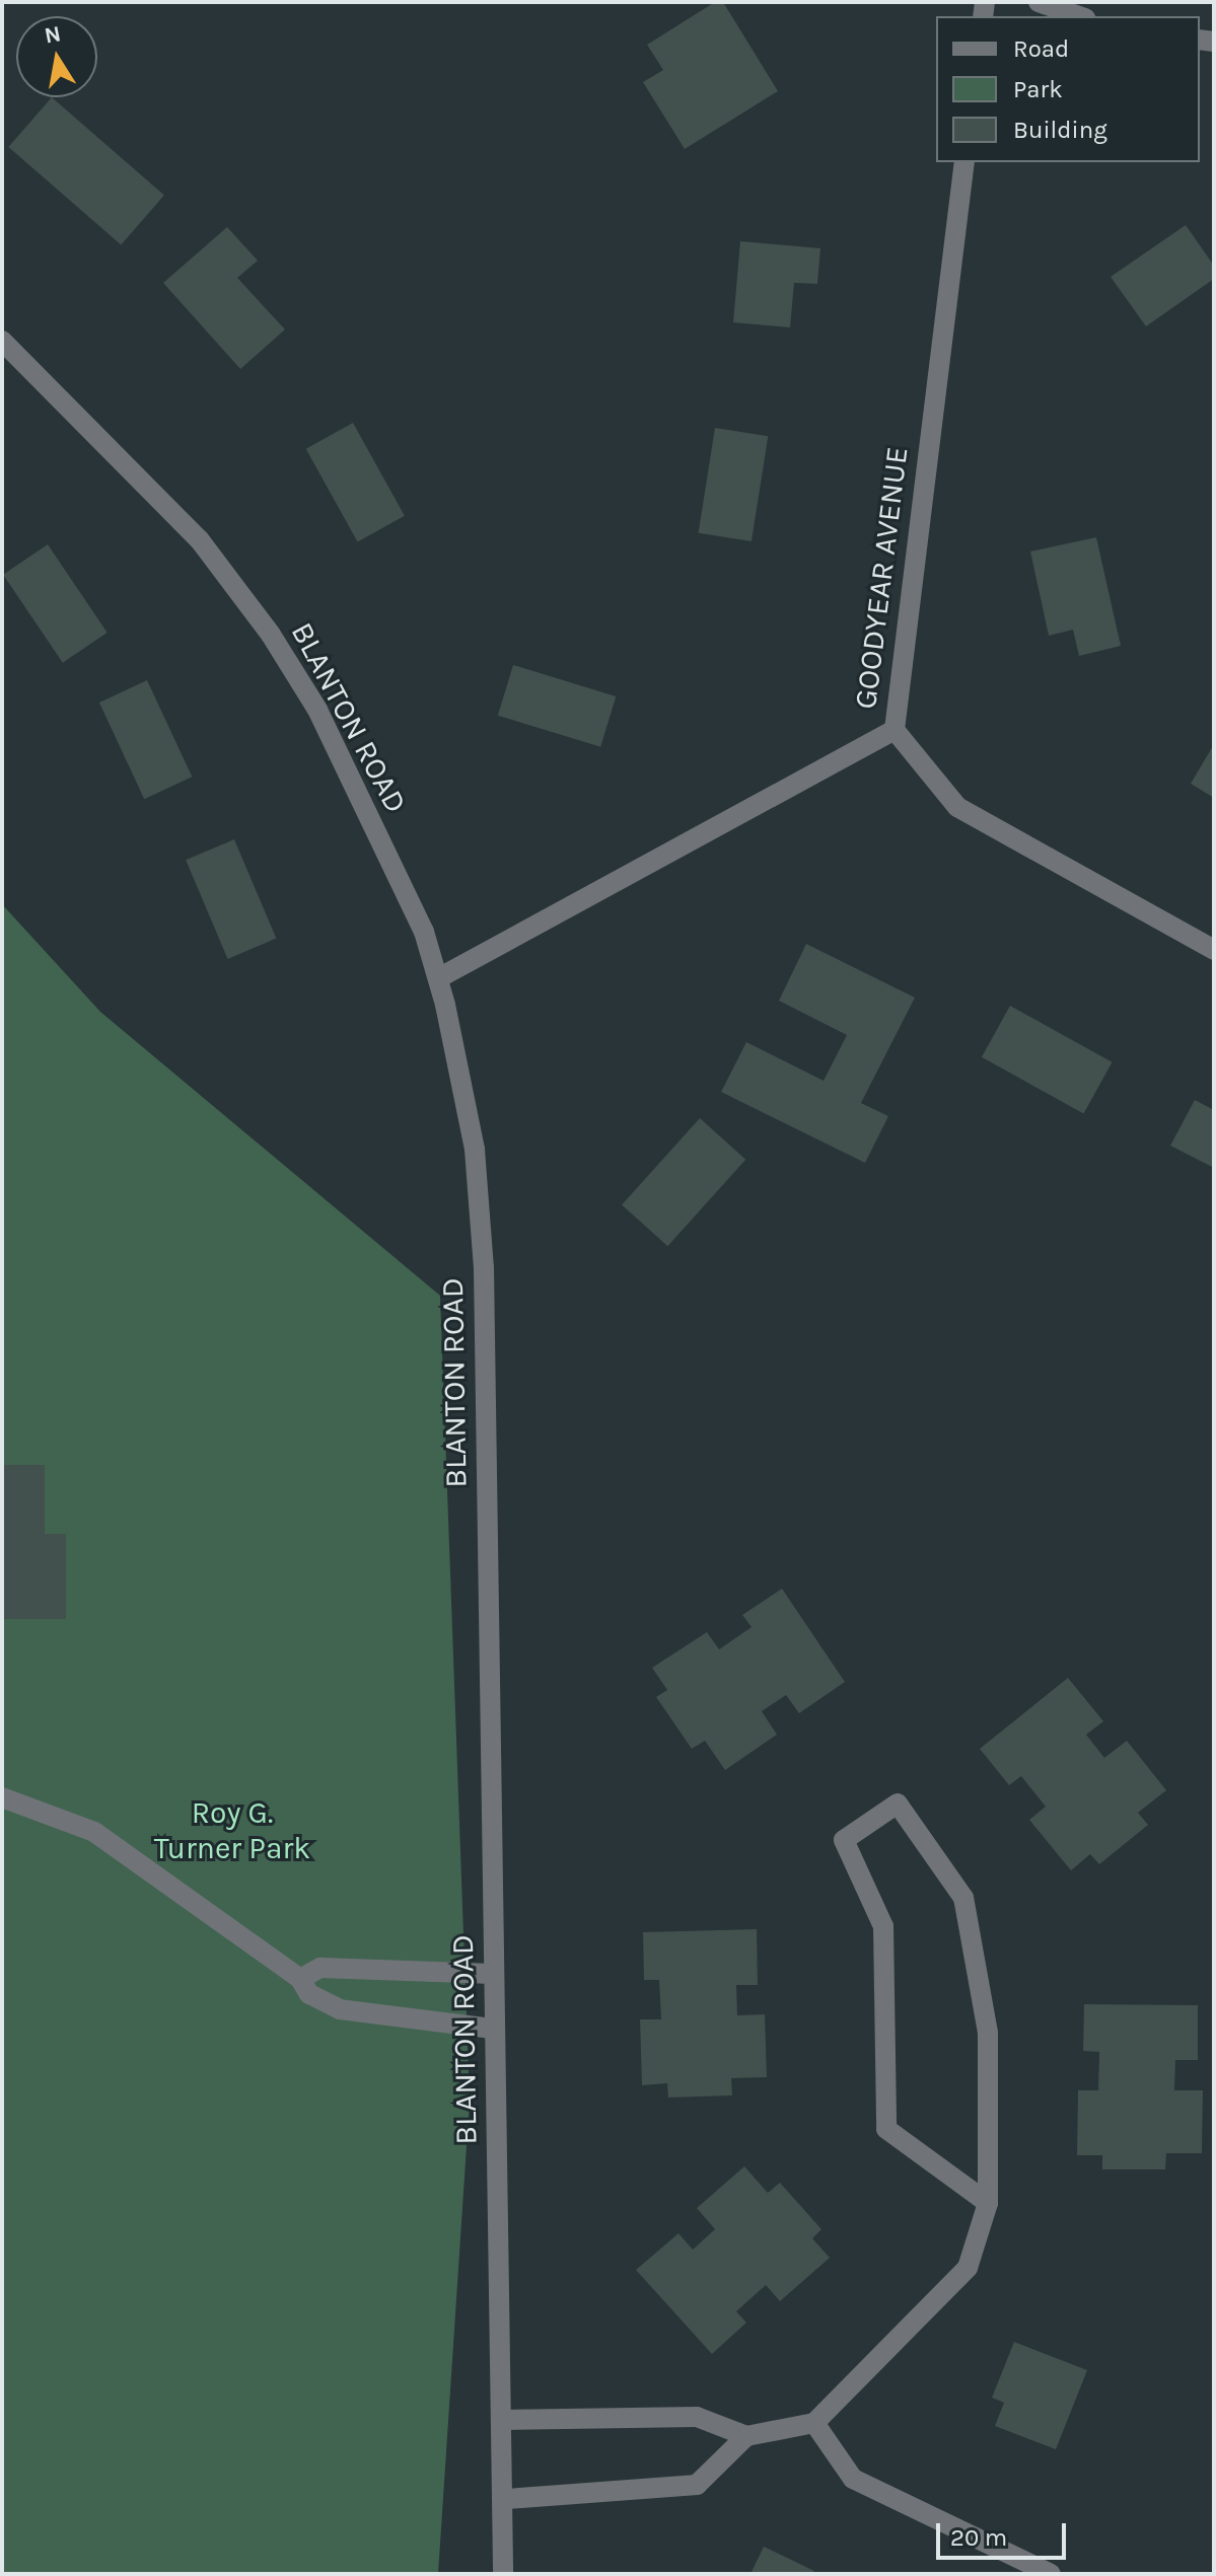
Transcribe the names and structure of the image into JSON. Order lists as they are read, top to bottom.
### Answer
{
  "streets": {
    "street": ["GOODYEAR AVENUE", "BLANTON ROAD"]
  },
  "crossings": [
    ["GOODYEAR AVENUE", "BLANTON ROAD"]
  ],
  "parks": ["Roy G. Turner Park"],
  "legend": ["Road", "Park", "Building"],
  "scale_bar": "20 m",
  "north": "top"
}
